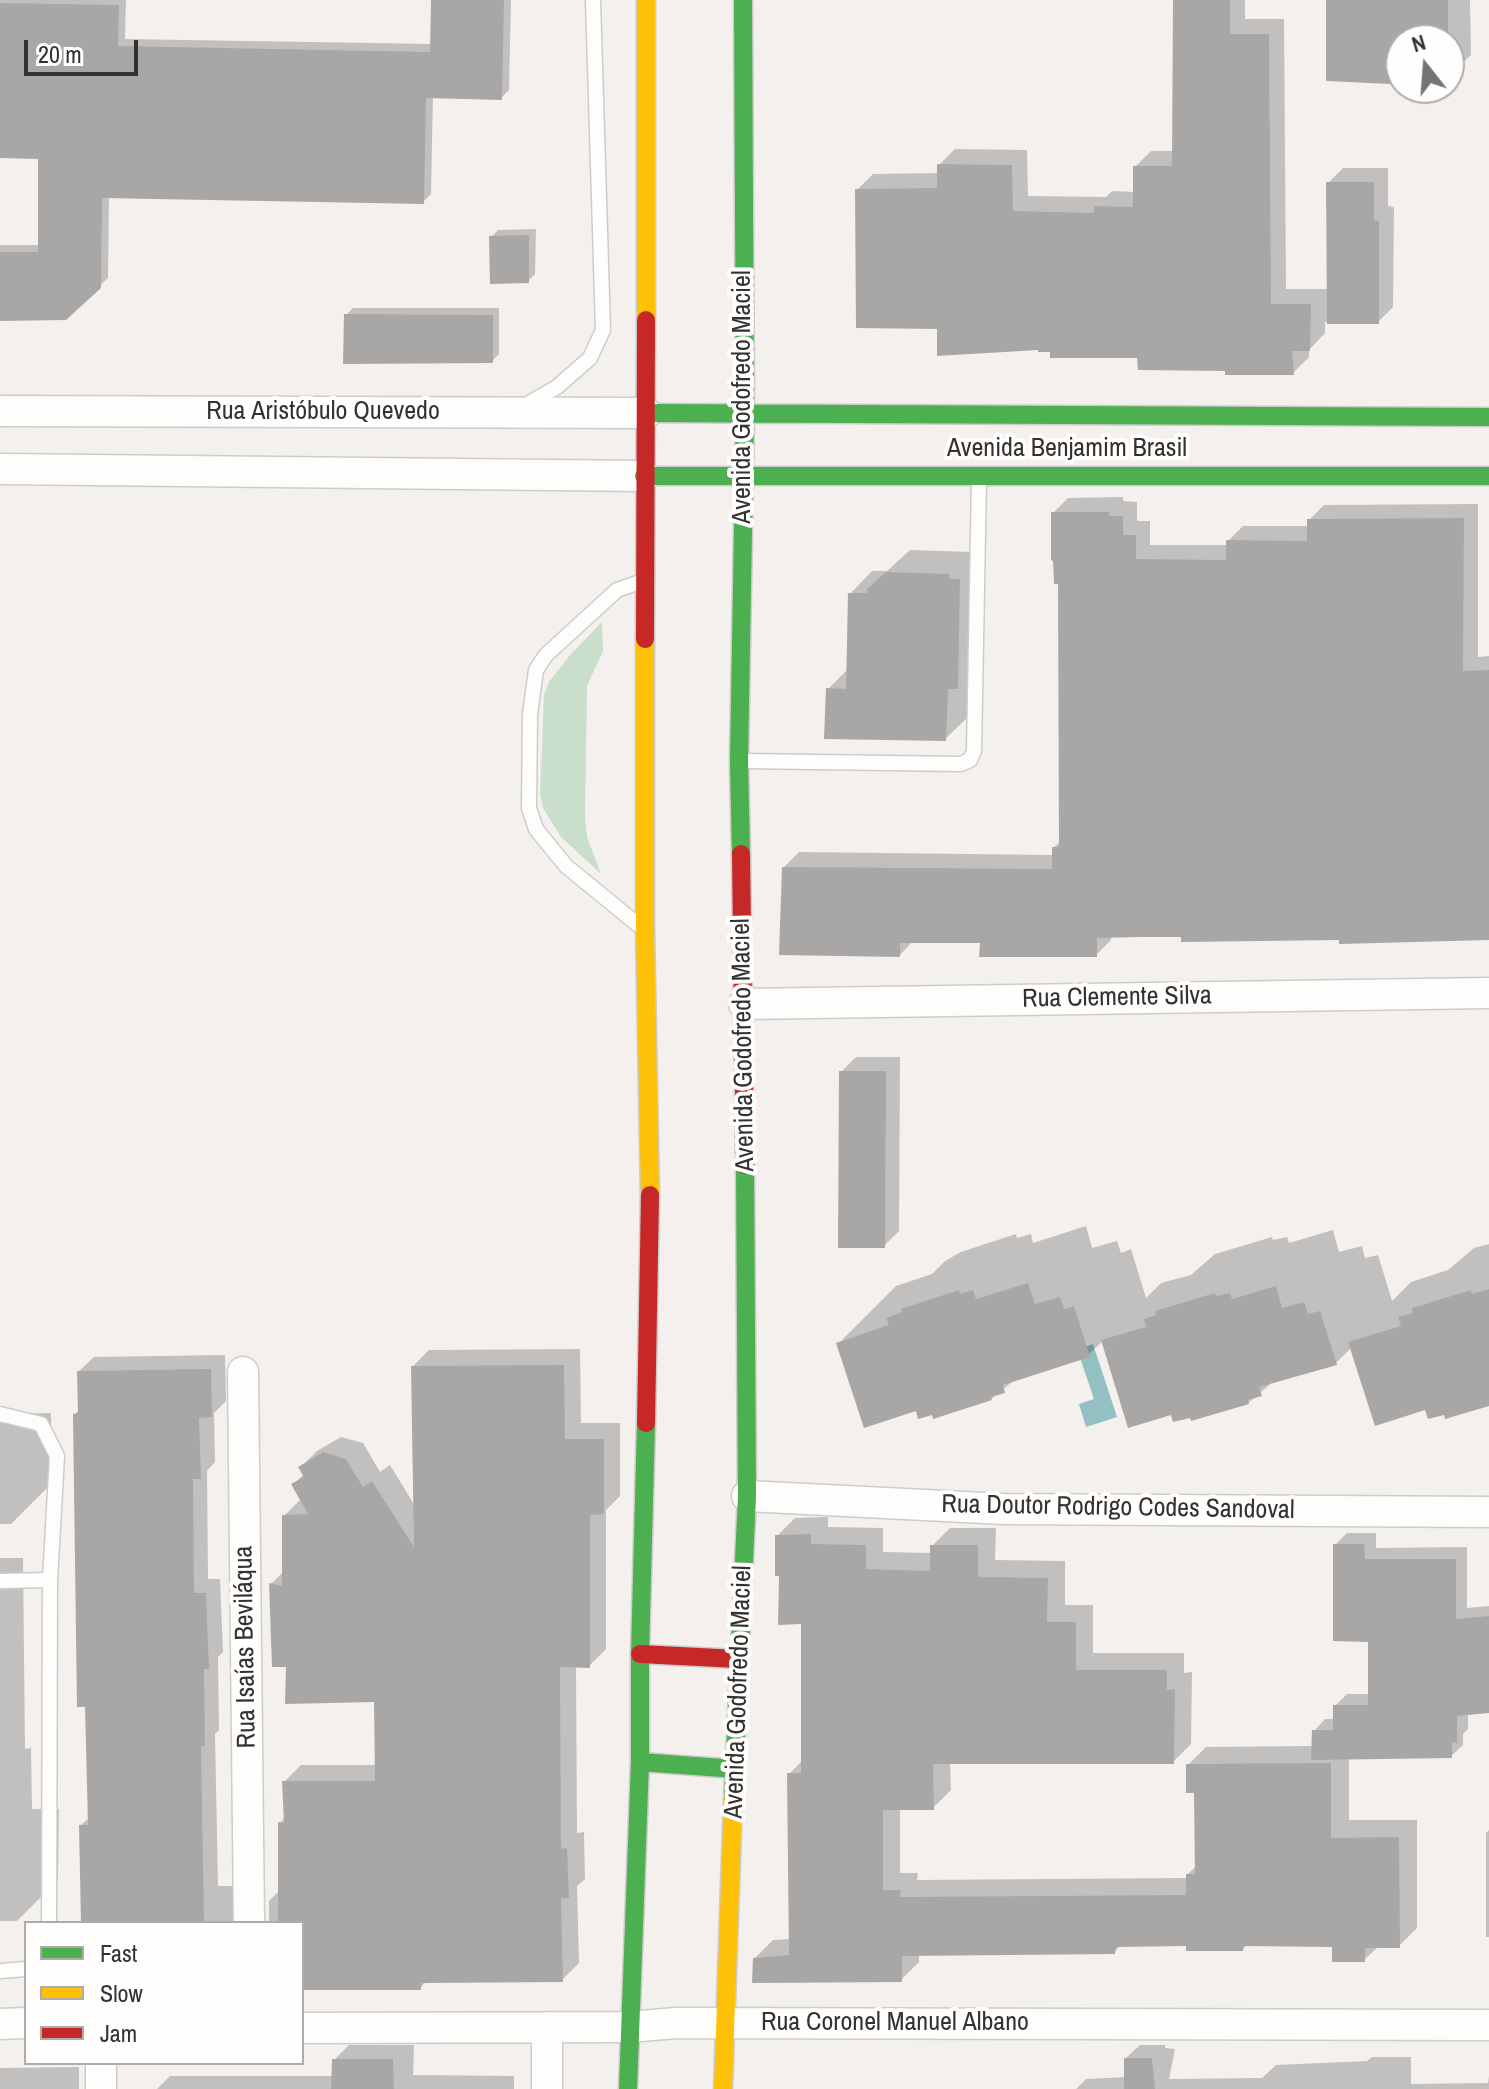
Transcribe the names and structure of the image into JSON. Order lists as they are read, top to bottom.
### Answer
{
  "streets": {
    "main road": ["Avenida Godofredo Maciel", "Avenida Benjamim Brasil"],
    "street": [
      "Rua Aristóbulo Quevedo",
      "Rua Clemente Silva",
      "Rua Doutor Rodrigo Codes Sandoval",
      "Rua Isaías Beviláqua",
      "Rua Coronel Manuel Albano"
    ]
  },
  "crossings": [
    ["Avenida Godofredo Maciel", "Avenida Benjamim Brasil"],
    ["Avenida Godofredo Maciel", "Rua Clemente Silva"],
    ["Avenida Godofredo Maciel", "Rua Doutor Rodrigo Codes Sandoval"],
    ["Avenida Godofredo Maciel", "Rua Coronel Manuel Albano"],
    ["Rua Aristóbulo Quevedo", "Avenida Benjamim Brasil"]
  ],
  "legend": ["Fast", "Slow", "Jam"],
  "scale_bar": "20 m",
  "north": "top"
}
